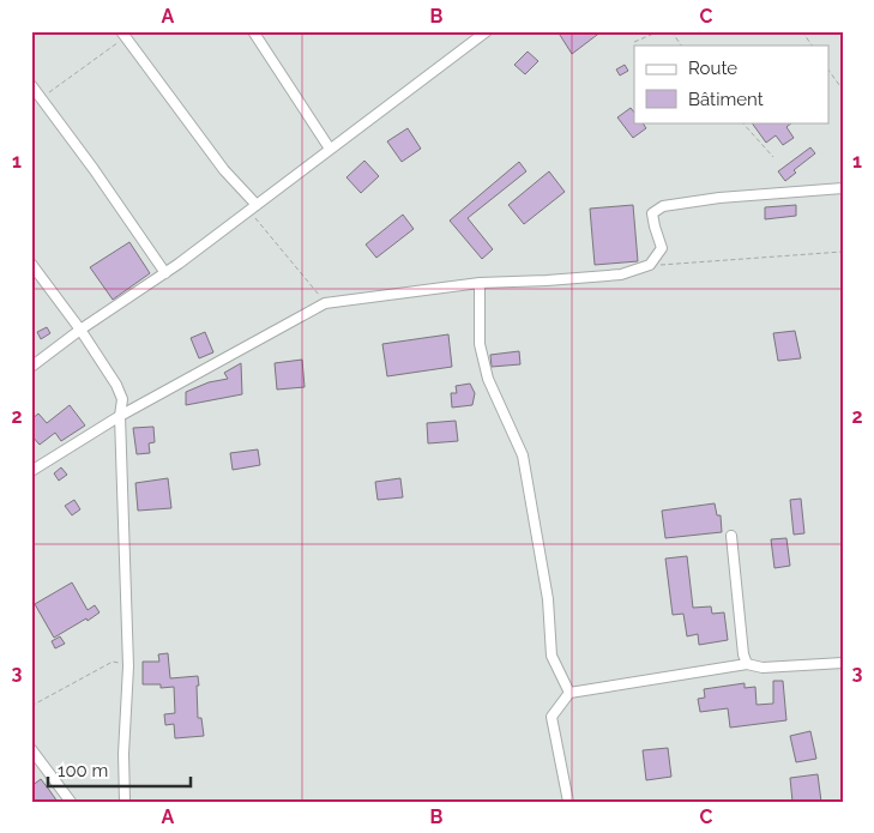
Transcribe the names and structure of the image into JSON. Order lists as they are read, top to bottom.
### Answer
{
  "legend": ["Route", "Bâtiment"],
  "scale_bar": "100 m",
  "grid": {
    "columns": ["A", "B", "C"],
    "rows": ["1", "2", "3"]
  }
}
